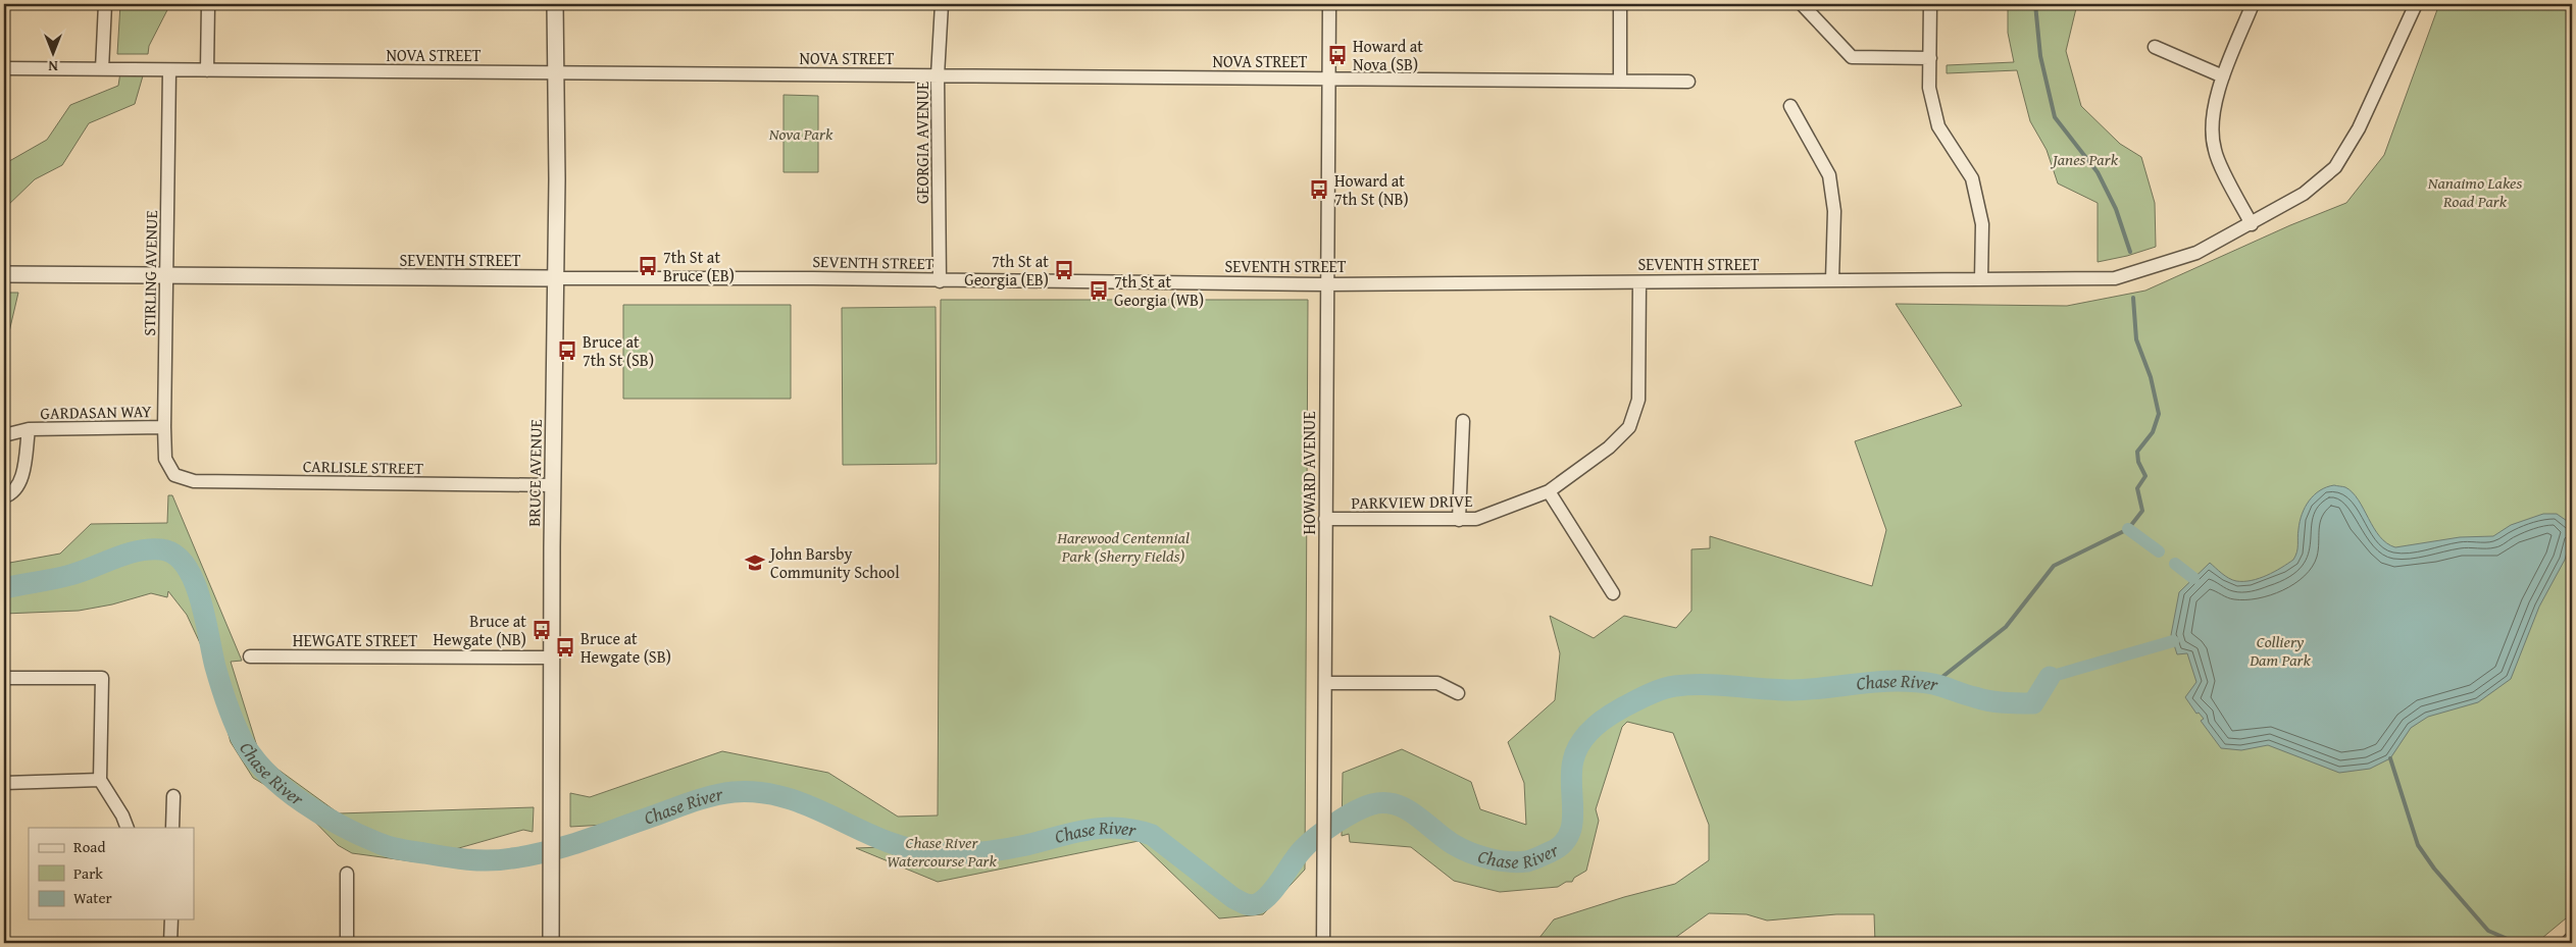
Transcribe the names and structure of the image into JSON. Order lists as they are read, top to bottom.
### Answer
{
  "streets": {
    "street": [
      "NOVA STREET",
      "GEORGIA AVENUE",
      "SEVENTH STREET",
      "STIRLING AVENUE",
      "GARDASAN WAY",
      "CARLISLE STREET",
      "BRUCE AVENUE",
      "HOWARD AVENUE",
      "PARKVIEW DRIVE",
      "HEWGATE STREET"
    ]
  },
  "crossings": [
    ["NOVA STREET", "GEORGIA AVENUE"],
    ["NOVA STREET", "STIRLING AVENUE"],
    ["NOVA STREET", "BRUCE AVENUE"],
    ["NOVA STREET", "HOWARD AVENUE"],
    ["GEORGIA AVENUE", "SEVENTH STREET"],
    ["SEVENTH STREET", "STIRLING AVENUE"],
    ["SEVENTH STREET", "BRUCE AVENUE"],
    ["SEVENTH STREET", "HOWARD AVENUE"],
    ["SEVENTH STREET", "PARKVIEW DRIVE"],
    ["STIRLING AVENUE", "GARDASAN WAY"],
    ["STIRLING AVENUE", "CARLISLE STREET"],
    ["CARLISLE STREET", "BRUCE AVENUE"],
    ["BRUCE AVENUE", "HEWGATE STREET"],
    ["HOWARD AVENUE", "PARKVIEW DRIVE"]
  ],
  "water": ["Chase River"],
  "parks": [
    "Nova Park",
    "Janes Park",
    "Nanaimo Lakes Road Park",
    "Harewood Centennial Park (Sherry Fields)",
    "Colliery Dam Park",
    "Chase River Watercourse Park"
  ],
  "places": {
    "bus stop": [
      "Howard at Nova (SB)",
      "Howard at 7th St (NB)",
      "7th St at Bruce (EB)",
      "7th St at Georgia (EB)",
      "7th St at Georgia (WB)",
      "Bruce at 7th St (SB)",
      "Bruce at Hewgate (NB)",
      "Bruce at Hewgate (SB)"
    ],
    "school or university": ["John Barsby Community School"]
  },
  "legend": ["Road", "Park", "Water"],
  "north": "bottom"
}
